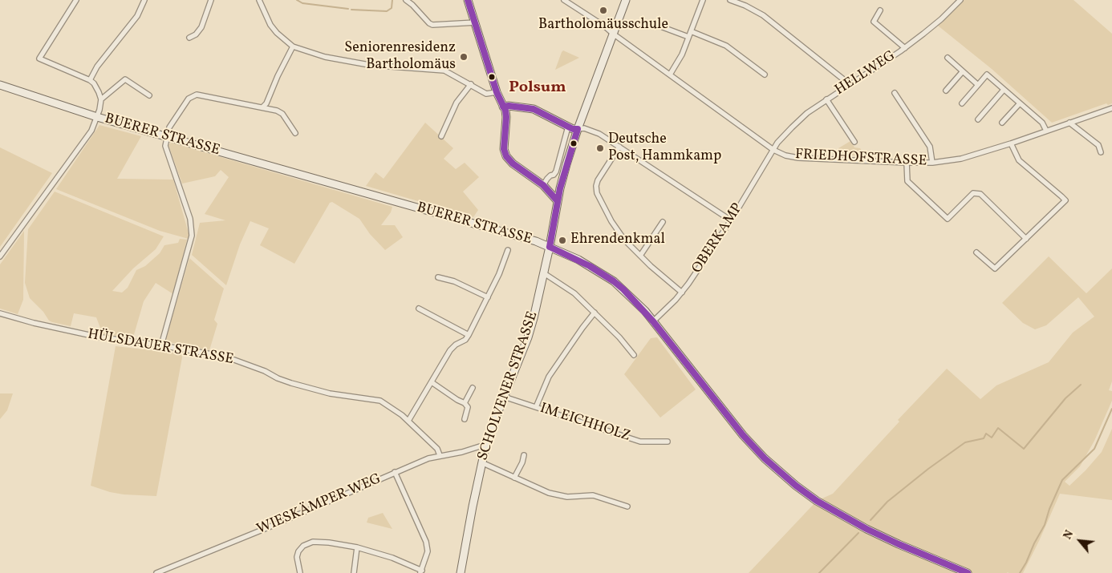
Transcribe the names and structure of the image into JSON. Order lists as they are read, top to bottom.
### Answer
{
  "streets": {
    "main road": ["BUERER STRASSE", "SCHOLVENER STRASSE"],
    "street": [
      "HELLWEG",
      "FRIEDHOFSTRASSE",
      "OBERKAMP",
      "HÜLSDAUER STRASSE",
      "IM EICHHOLZ",
      "WIESKÄMPER WEG"
    ]
  },
  "crossings": [
    ["HELLWEG", "FRIEDHOFSTRASSE"],
    ["HELLWEG", "OBERKAMP"],
    ["BUERER STRASSE", "OBERKAMP"],
    ["BUERER STRASSE", "SCHOLVENER STRASSE"],
    ["FRIEDHOFSTRASSE", "OBERKAMP"],
    ["FRIEDHOFSTRASSE", "SCHOLVENER STRASSE"],
    ["HÜLSDAUER STRASSE", "WIESKÄMPER WEG"],
    ["SCHOLVENER STRASSE", "IM EICHHOLZ"],
    ["SCHOLVENER STRASSE", "WIESKÄMPER WEG"]
  ],
  "districts": ["Polsum"],
  "places": [
    "Bartholomäusschule",
    "Seniorenresidenz Bartholomäus",
    "Deutsche Post, Hammkamp",
    "Ehrendenkmal"
  ],
  "north": "top left"
}
